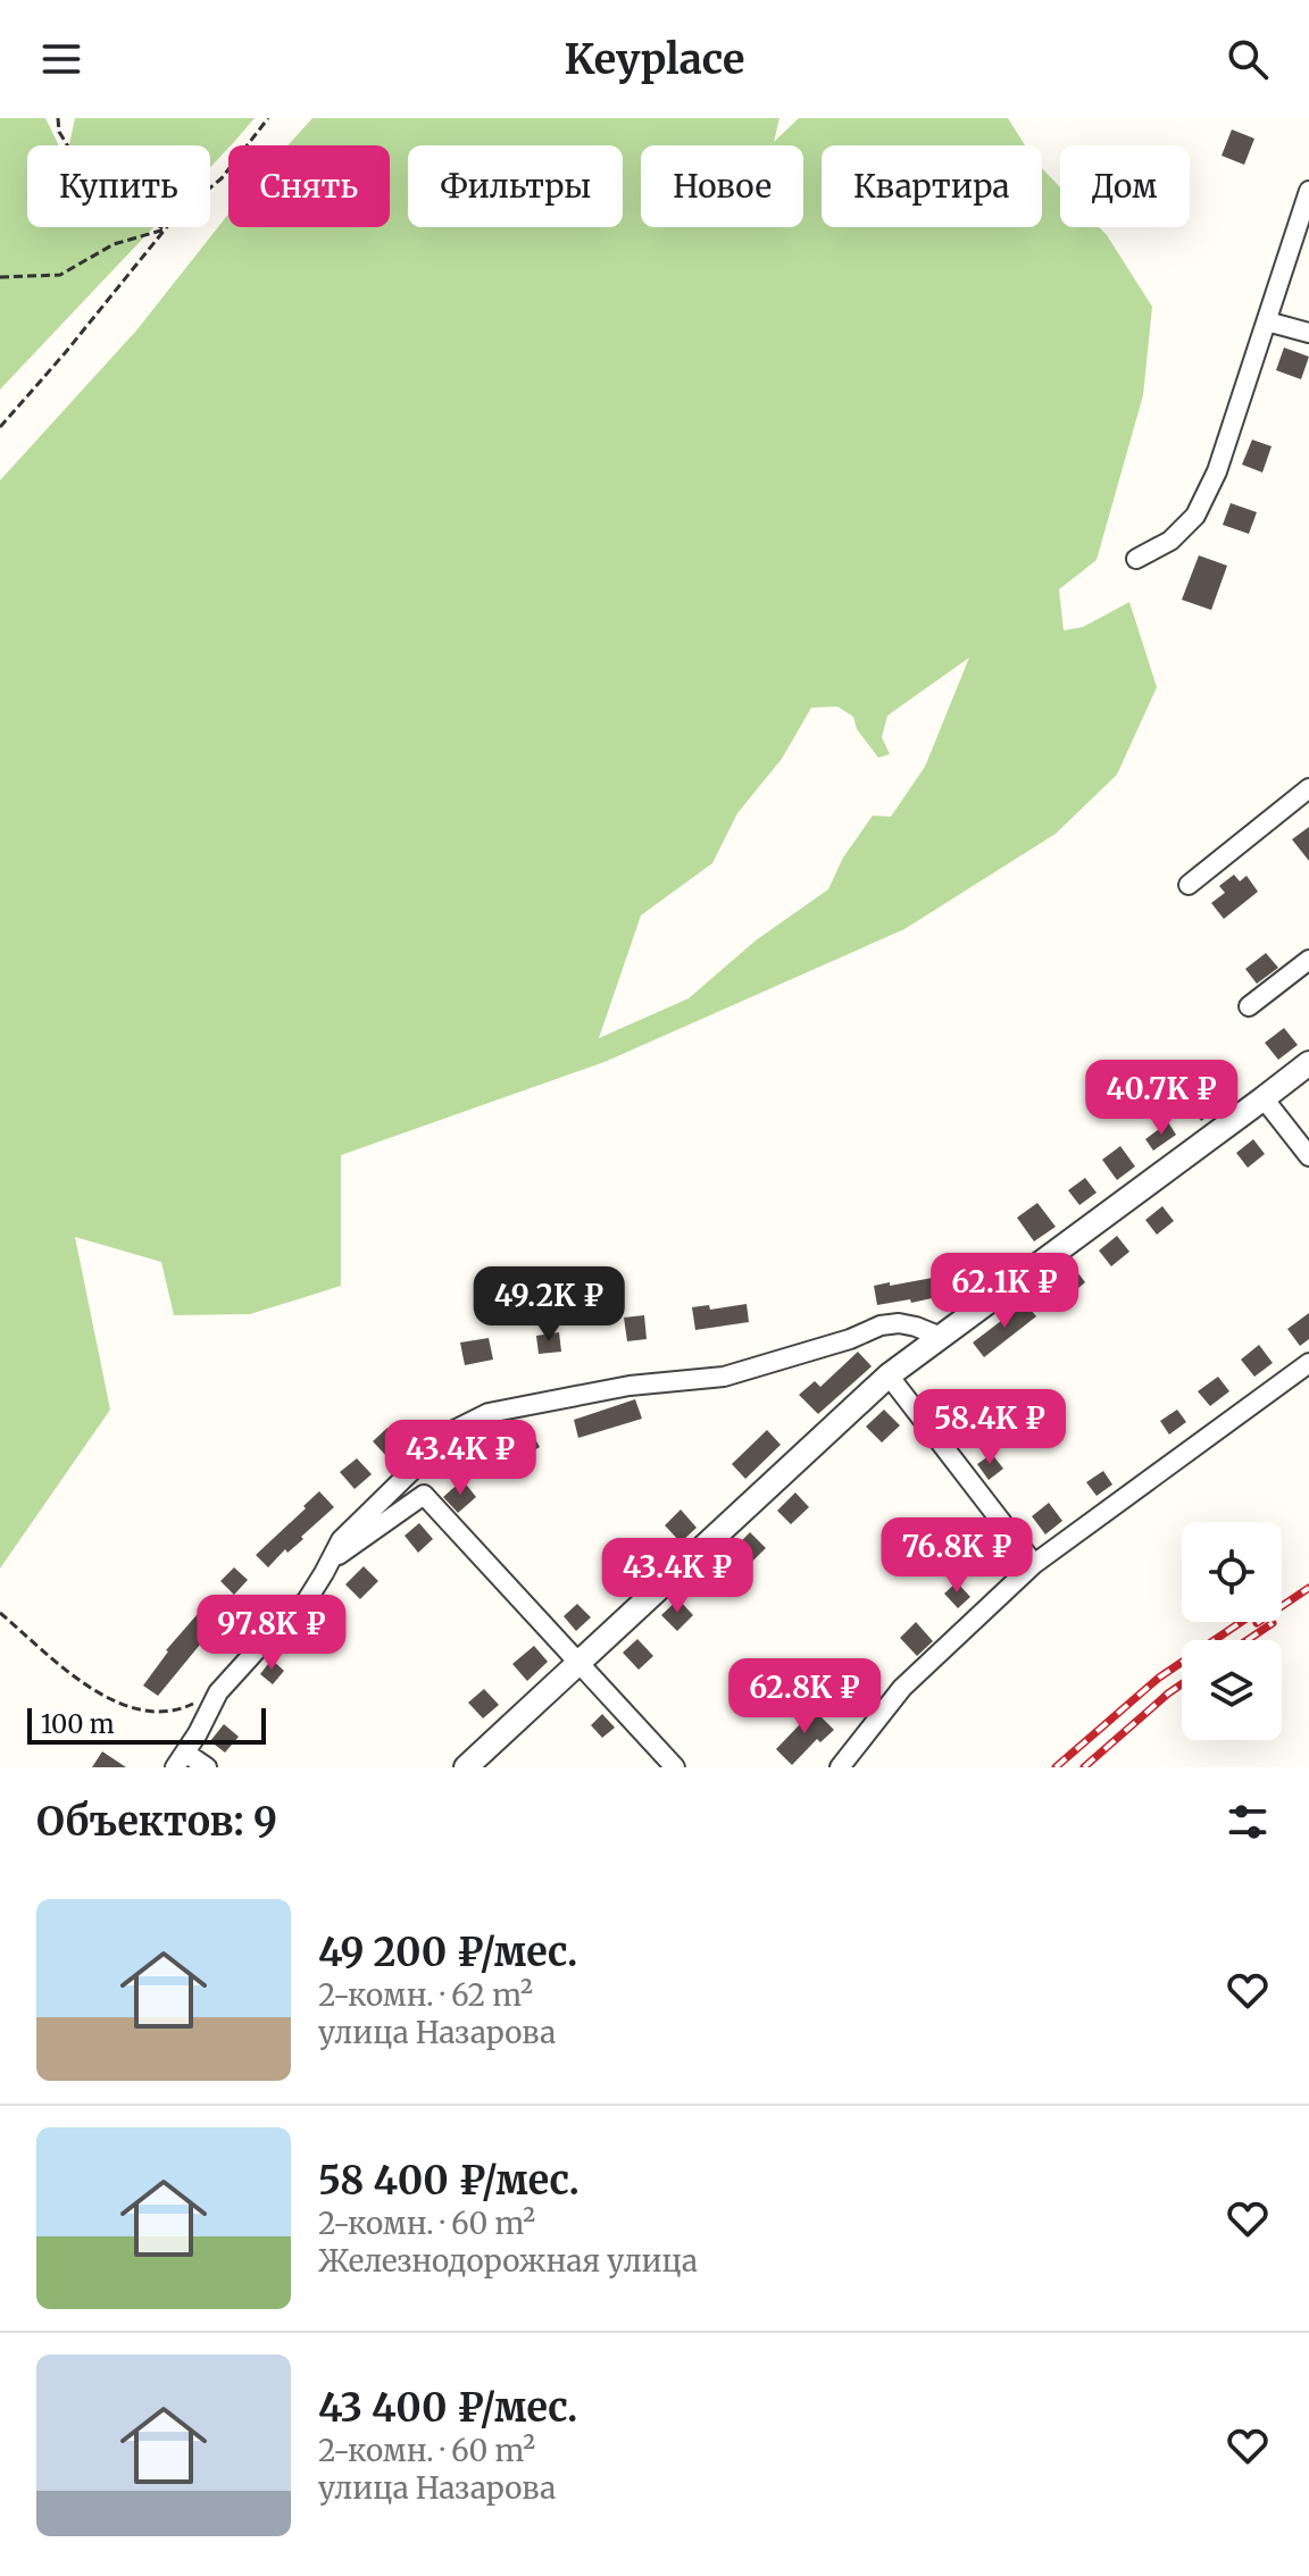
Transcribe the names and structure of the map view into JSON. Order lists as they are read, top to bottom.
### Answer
{
  "scale_bar": "100 m",
  "page": {
    "header": "Keyplace",
    "chip": [
      "Купить",
      "Снять",
      "Фильтры",
      "Новое",
      "Квартира",
      "Дом"
    ],
    "price": [
      "40.7K ₽",
      "62.1K ₽",
      "49.2K ₽",
      "58.4K ₽",
      "43.4K ₽",
      "76.8K ₽",
      "43.4K ₽",
      "97.8K ₽",
      "62.8K ₽"
    ],
    "scale": "100 m",
    "heading": "Объектов: 9",
    "list": [
      {
        "name": "49 200 ₽/мес.",
        "note": "2-комн. · 62 m² · улица Назарова"
      },
      {
        "name": "58 400 ₽/мес.",
        "note": "2-комн. · 60 m² · Железнодорожная улица"
      },
      {
        "name": "43 400 ₽/мес.",
        "note": "2-комн. · 60 m² · улица Назарова"
      }
    ]
  }
}
